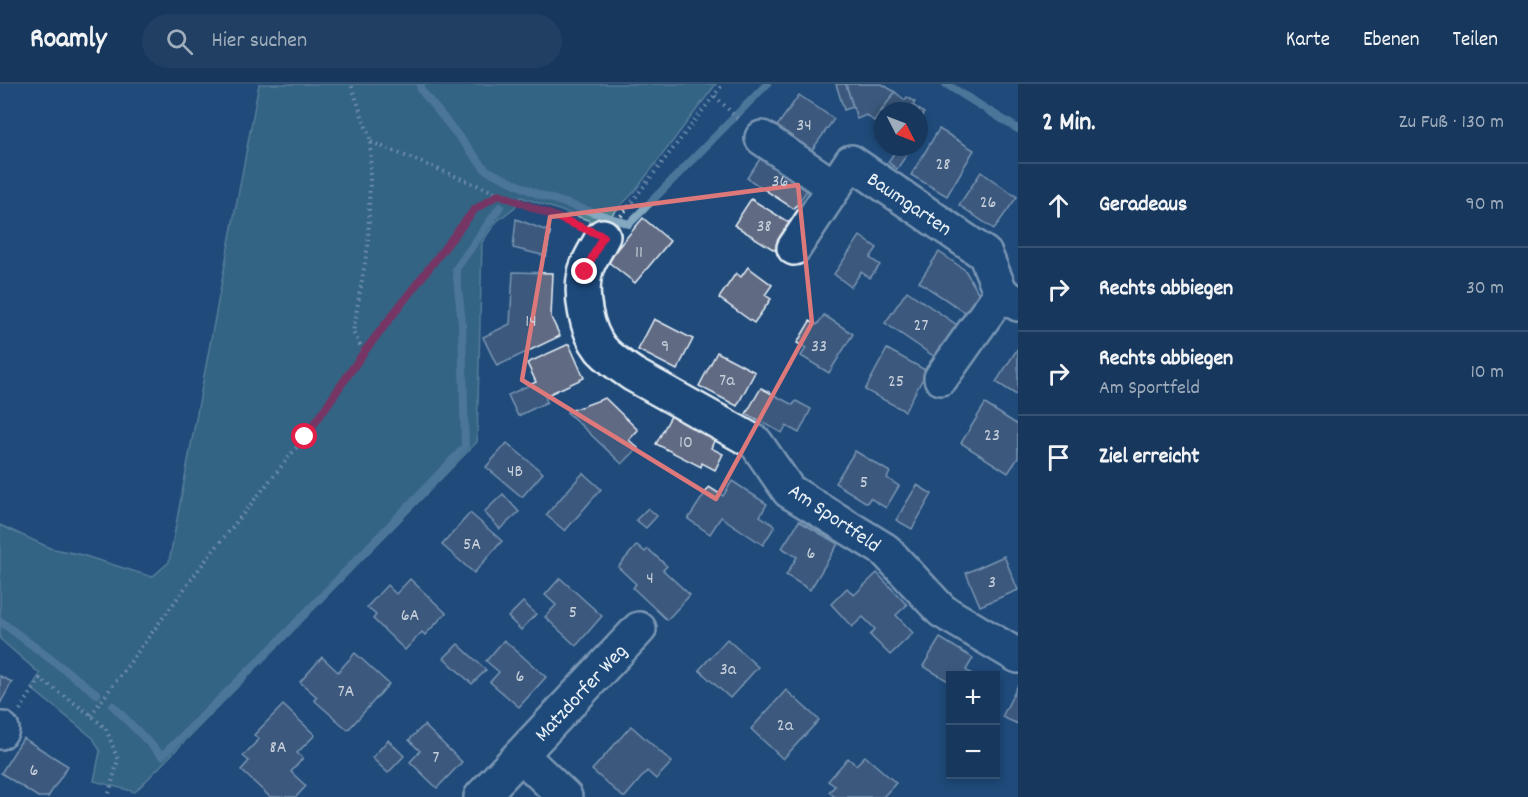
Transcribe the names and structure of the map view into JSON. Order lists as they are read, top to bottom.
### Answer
{
  "streets": {
    "street": ["Baumgarten", "Am Sportfeld", "Matzdorfer Weg"]
  },
  "house_numbers": [
    "34",
    "28",
    "36",
    "26",
    "38",
    "11",
    "14",
    "27",
    "9",
    "33",
    "7a",
    "25",
    "23",
    "10",
    "4B",
    "5",
    "5A",
    "6",
    "4",
    "3",
    "5",
    "6A",
    "3a",
    "6",
    "7A",
    "2a",
    "8A",
    "7",
    "6"
  ],
  "north": "bottom right",
  "page": {
    "header": "Roamly",
    "search": "Hier suchen",
    "nav": ["Karte", "Ebenen", "Teilen"],
    "heading": ["2 Min.", "Zu Fuß · 130 m"],
    "list": [
      ["Geradeaus", "90 m"],
      ["Rechts abbiegen", "30 m"],
      ["Rechts abbiegen", "Am Sportfeld", "10 m"],
      "Ziel erreicht"
    ],
    "map_buttons": ["+", "−"]
  }
}
